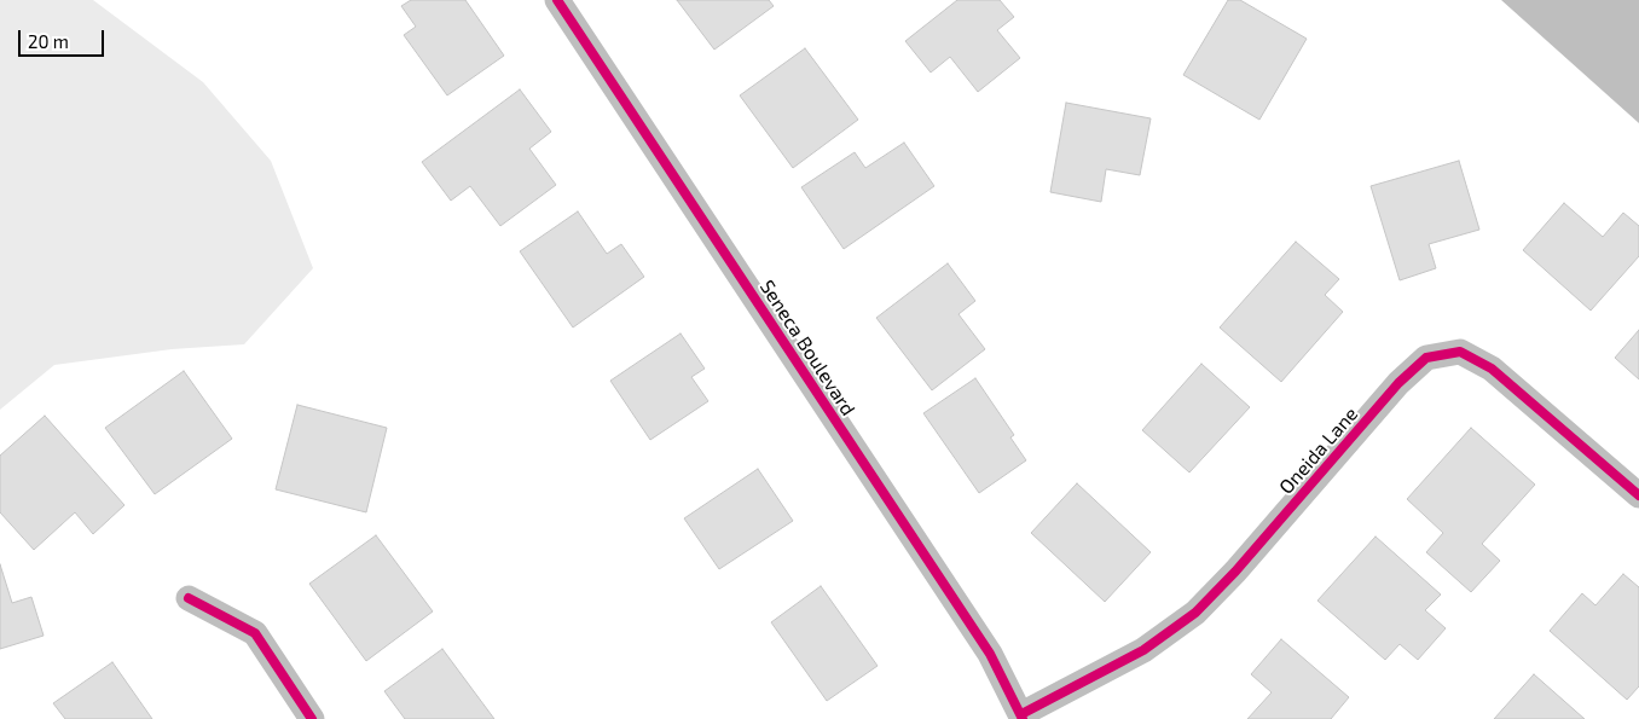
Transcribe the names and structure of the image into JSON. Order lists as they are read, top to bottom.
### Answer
{
  "streets": {
    "street": ["Seneca Boulevard", "Oneida Lane"]
  },
  "crossings": [
    ["Seneca Boulevard", "Oneida Lane"]
  ],
  "scale_bar": "20 m"
}
